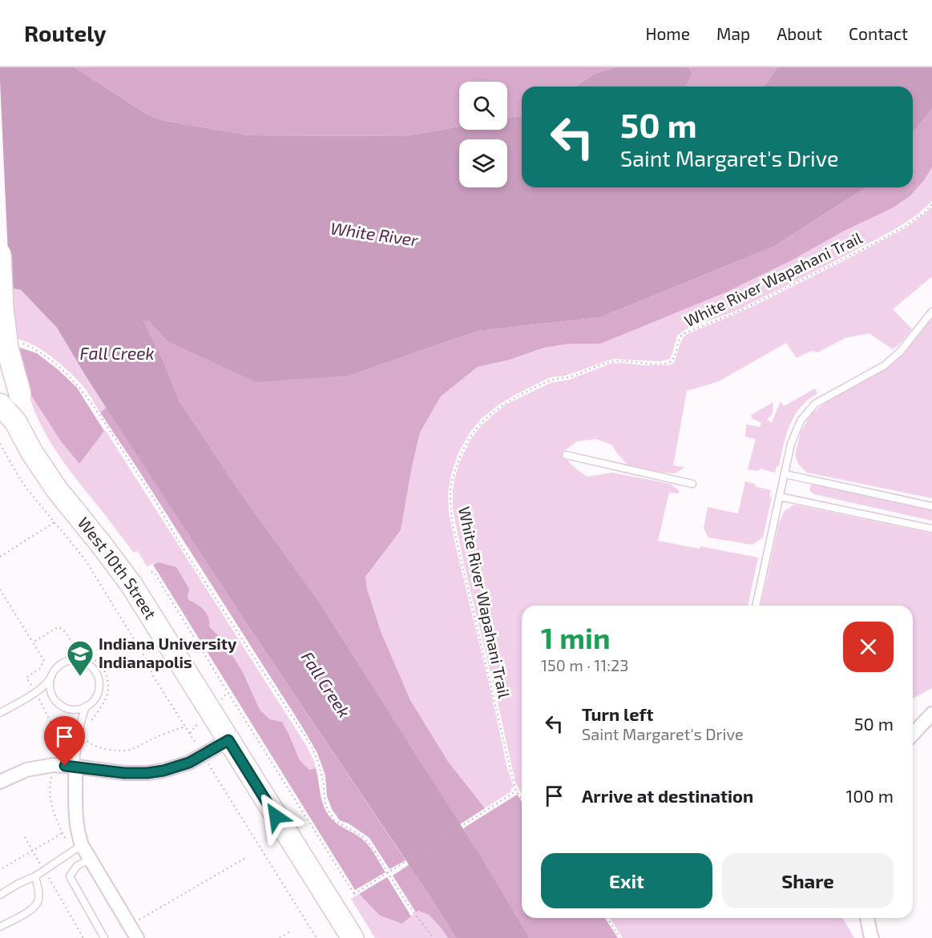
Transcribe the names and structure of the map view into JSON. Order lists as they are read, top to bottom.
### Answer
{
  "streets": {
    "main road": ["West 10th Street"],
    "path": ["White River Wapahani Trail"]
  },
  "water": ["White River", "Fall Creek"],
  "places": {
    "school or university": ["Indiana University Indianapolis"]
  },
  "page": {
    "header": "Routely",
    "nav": [
      "Home",
      "Map",
      "About",
      "Contact"
    ],
    "turn": ["50 m", "Saint Margaret's Drive"],
    "heading": ["1 min", "150 m · 11:23"],
    "list": [
      {
        "name": "Turn left",
        "note": "Saint Margaret's Drive",
        "value": "50 m"
      },
      {
        "name": "Arrive at destination",
        "value": "100 m"
      }
    ],
    "buttons": ["Exit", "Share"]
  }
}
